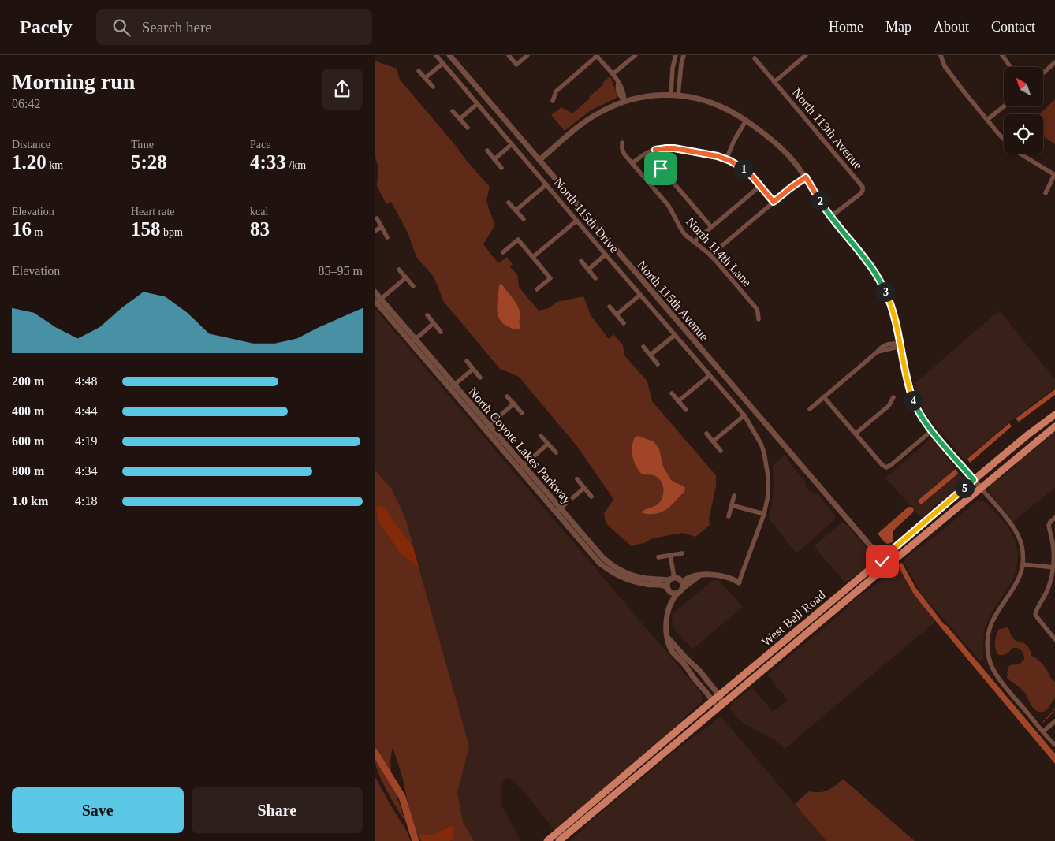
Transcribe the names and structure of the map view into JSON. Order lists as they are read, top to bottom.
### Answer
{
  "streets": {
    "main road": ["West Bell Road"],
    "street": [
      "North 113th Avenue",
      "North 115th Drive",
      "North 114th Lane",
      "North 115th Avenue",
      "North Coyote Lakes Parkway"
    ]
  },
  "crossings": [
    ["North 115th Avenue", "West Bell Road"]
  ],
  "north": "top left",
  "page": {
    "header": "Pacely",
    "search": "Search here",
    "nav": [
      "Home",
      "Map",
      "About",
      "Contact"
    ],
    "heading": ["Morning run", "06:42"],
    "stats": [
      ["Distance", "1.20 km"],
      ["Time", "5:28"],
      ["Pace", "4:33 /km"],
      ["Elevation", "16 m"],
      ["Heart rate", "158 bpm"],
      ["kcal", "83"]
    ],
    "pins": [
      "1",
      "2",
      "3",
      "4",
      "5"
    ],
    "chart": ["Elevation", "85–95 m"],
    "list": [
      {
        "name": "200 m",
        "note": "4:48"
      },
      {
        "name": "400 m",
        "note": "4:44"
      },
      {
        "name": "600 m",
        "note": "4:19"
      },
      {
        "name": "800 m",
        "note": "4:34"
      },
      {
        "name": "1.0 km",
        "note": "4:18"
      }
    ],
    "buttons": ["Save", "Share"]
  }
}
